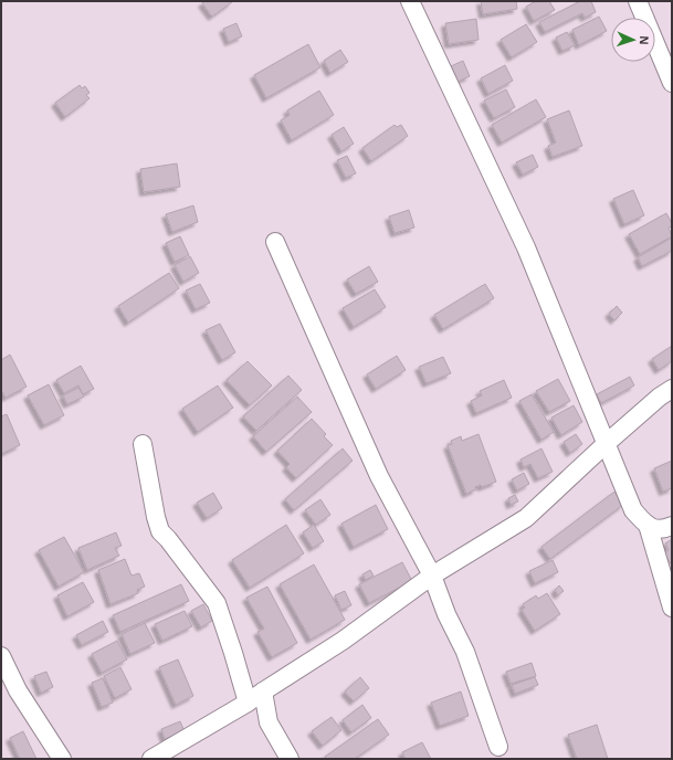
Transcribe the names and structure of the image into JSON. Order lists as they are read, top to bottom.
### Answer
{
  "north": "right"
}
